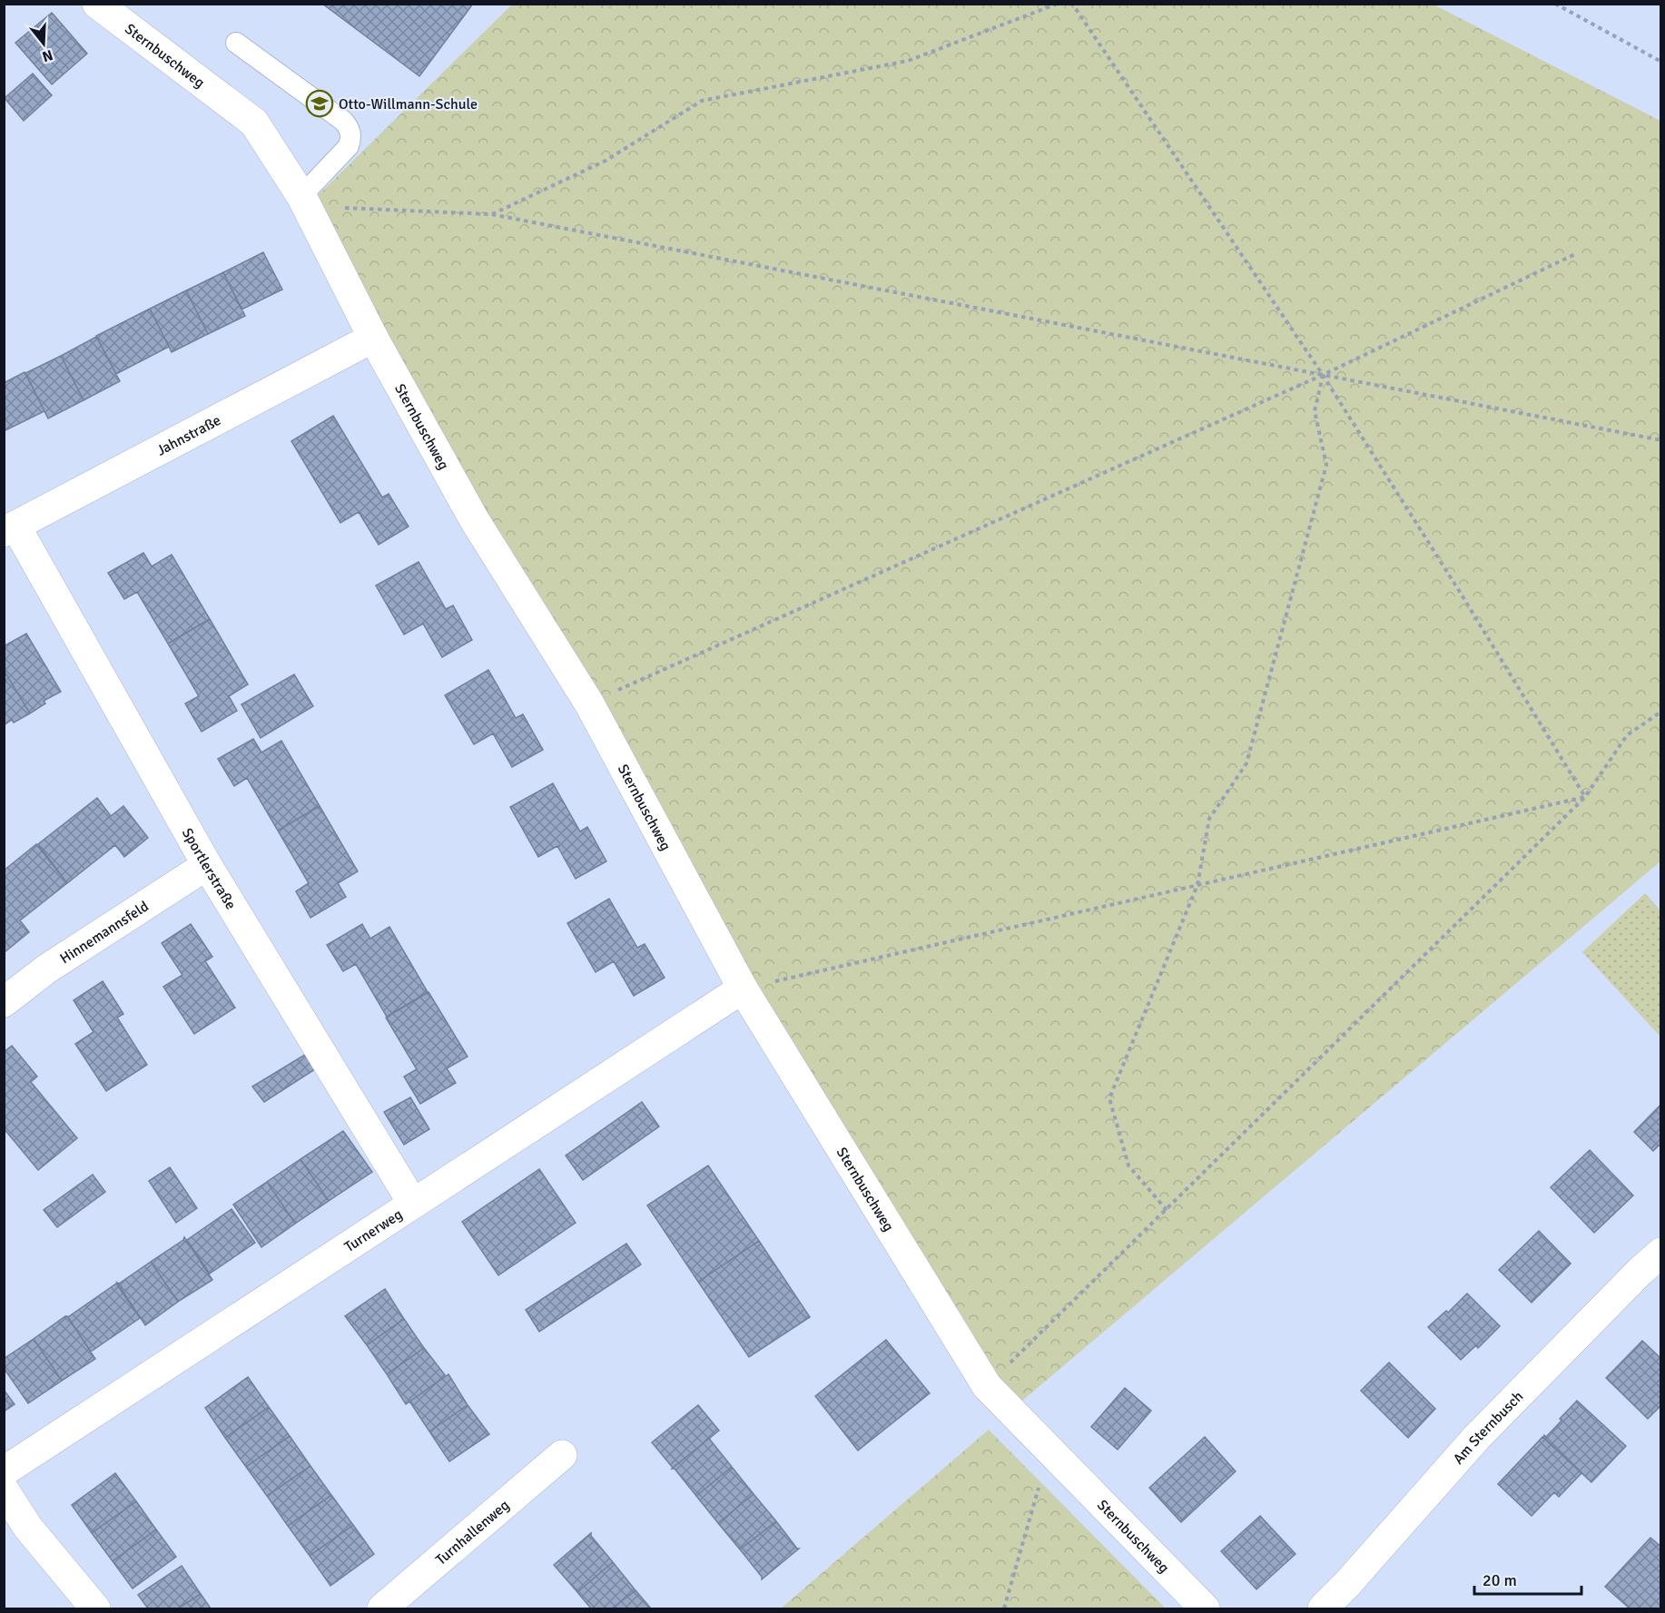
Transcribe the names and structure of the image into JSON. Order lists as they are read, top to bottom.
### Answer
{
  "streets": {
    "street": [
      "Sternbuschweg",
      "Jahnstraße",
      "Sportlerstraße",
      "Hinnemannsfeld",
      "Turnerweg",
      "Am Sternbusch",
      "Turnhallenweg"
    ]
  },
  "crossings": [
    ["Sternbuschweg", "Jahnstraße"],
    ["Sternbuschweg", "Turnerweg"],
    ["Jahnstraße", "Sportlerstraße"],
    ["Sportlerstraße", "Hinnemannsfeld"],
    ["Sportlerstraße", "Turnerweg"]
  ],
  "places": {
    "school or university": ["Otto-Willmann-Schule"]
  },
  "scale_bar": "20 m",
  "north": "bottom"
}
